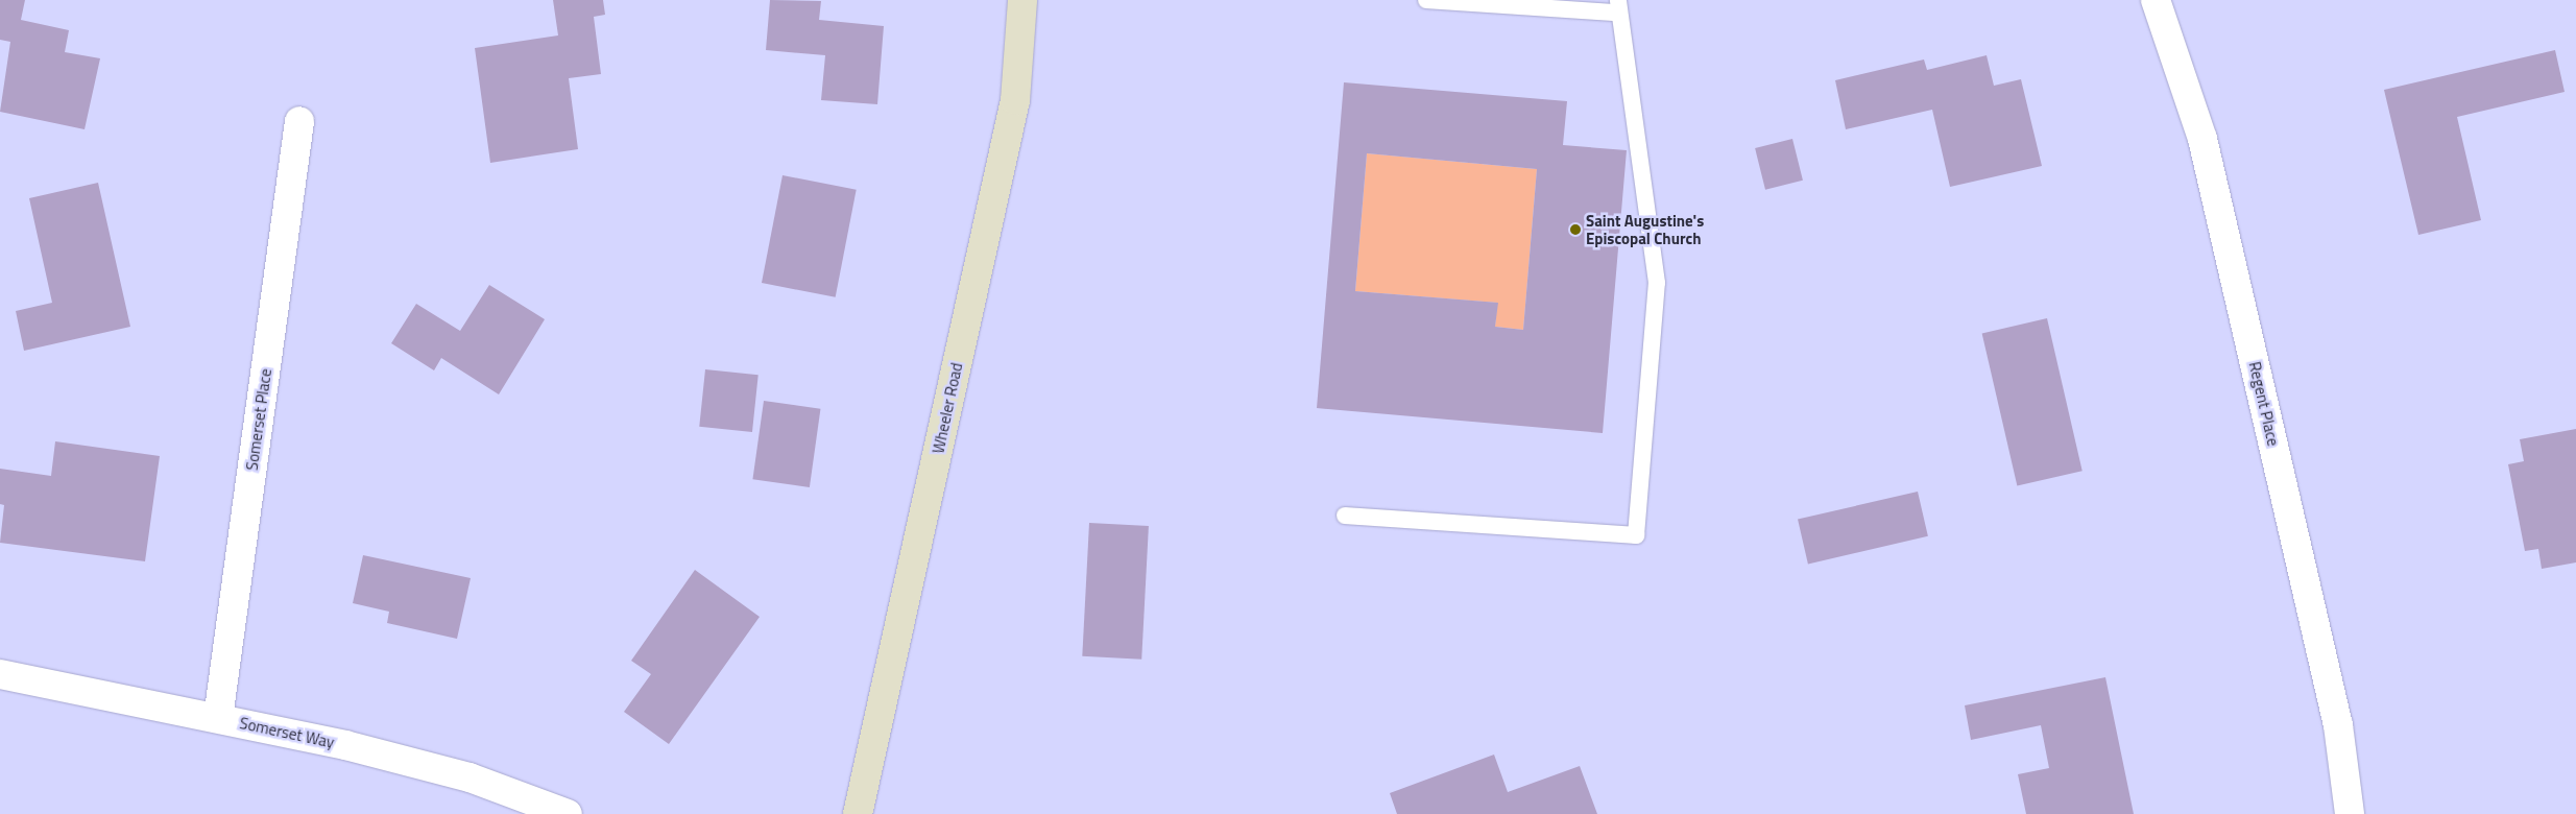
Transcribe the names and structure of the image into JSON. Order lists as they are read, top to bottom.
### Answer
{
  "streets": {
    "street": [
      "Regent Place",
      "Wheeler Road",
      "Somerset Place",
      "Somerset Way"
    ]
  },
  "crossings": [
    ["Somerset Place", "Somerset Way"]
  ],
  "places": ["Saint Augustine's Episcopal Church"]
}
